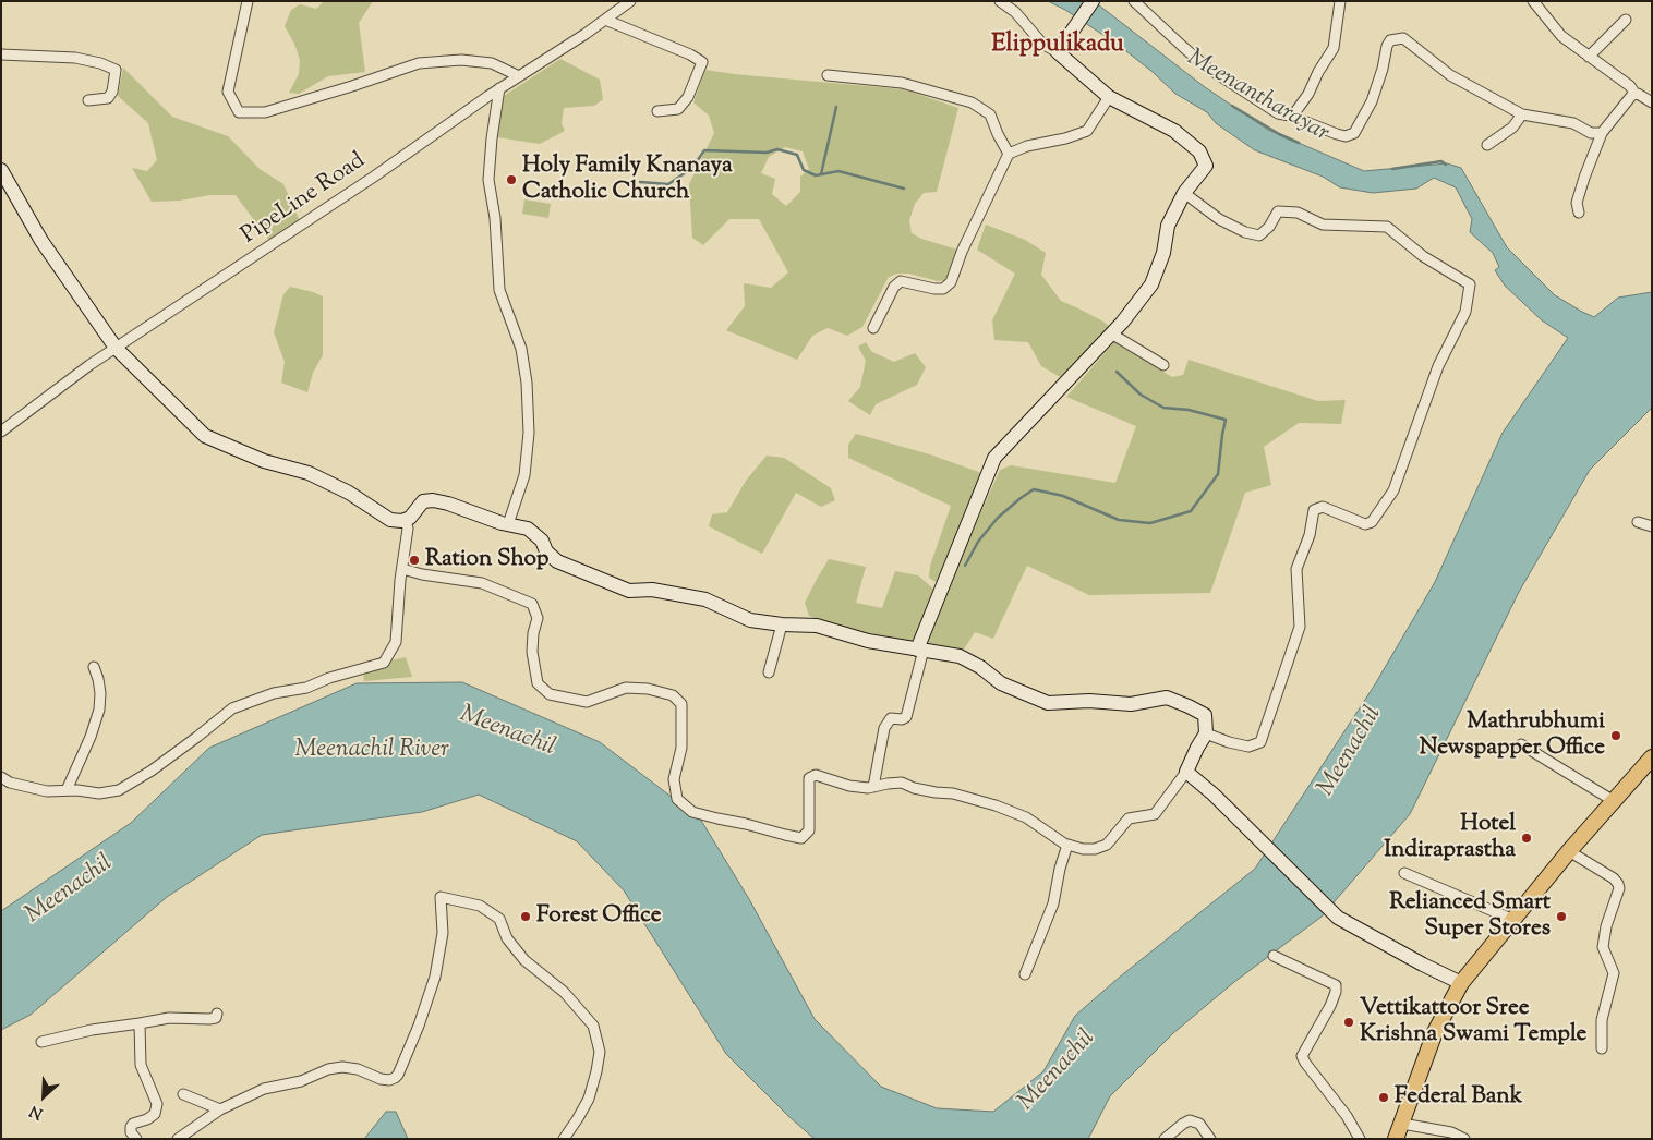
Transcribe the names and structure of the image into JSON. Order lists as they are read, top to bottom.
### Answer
{
  "streets": {
    "street": ["PipeLine Road"]
  },
  "districts": ["Elippulikadu"],
  "water": ["Meenantharayar", "Meenachil", "Meenachil River"],
  "places": [
    "Holy Family Knanaya Catholic Church",
    "Ration Shop",
    "Mathrubhumi Newspapper Office",
    "Hotel Indiraprastha",
    "Forest Office",
    "Relianced Smart Super Stores",
    "Vettikattoor Sree Krishna Swami Temple",
    "Federal Bank"
  ],
  "north": "bottom left"
}
